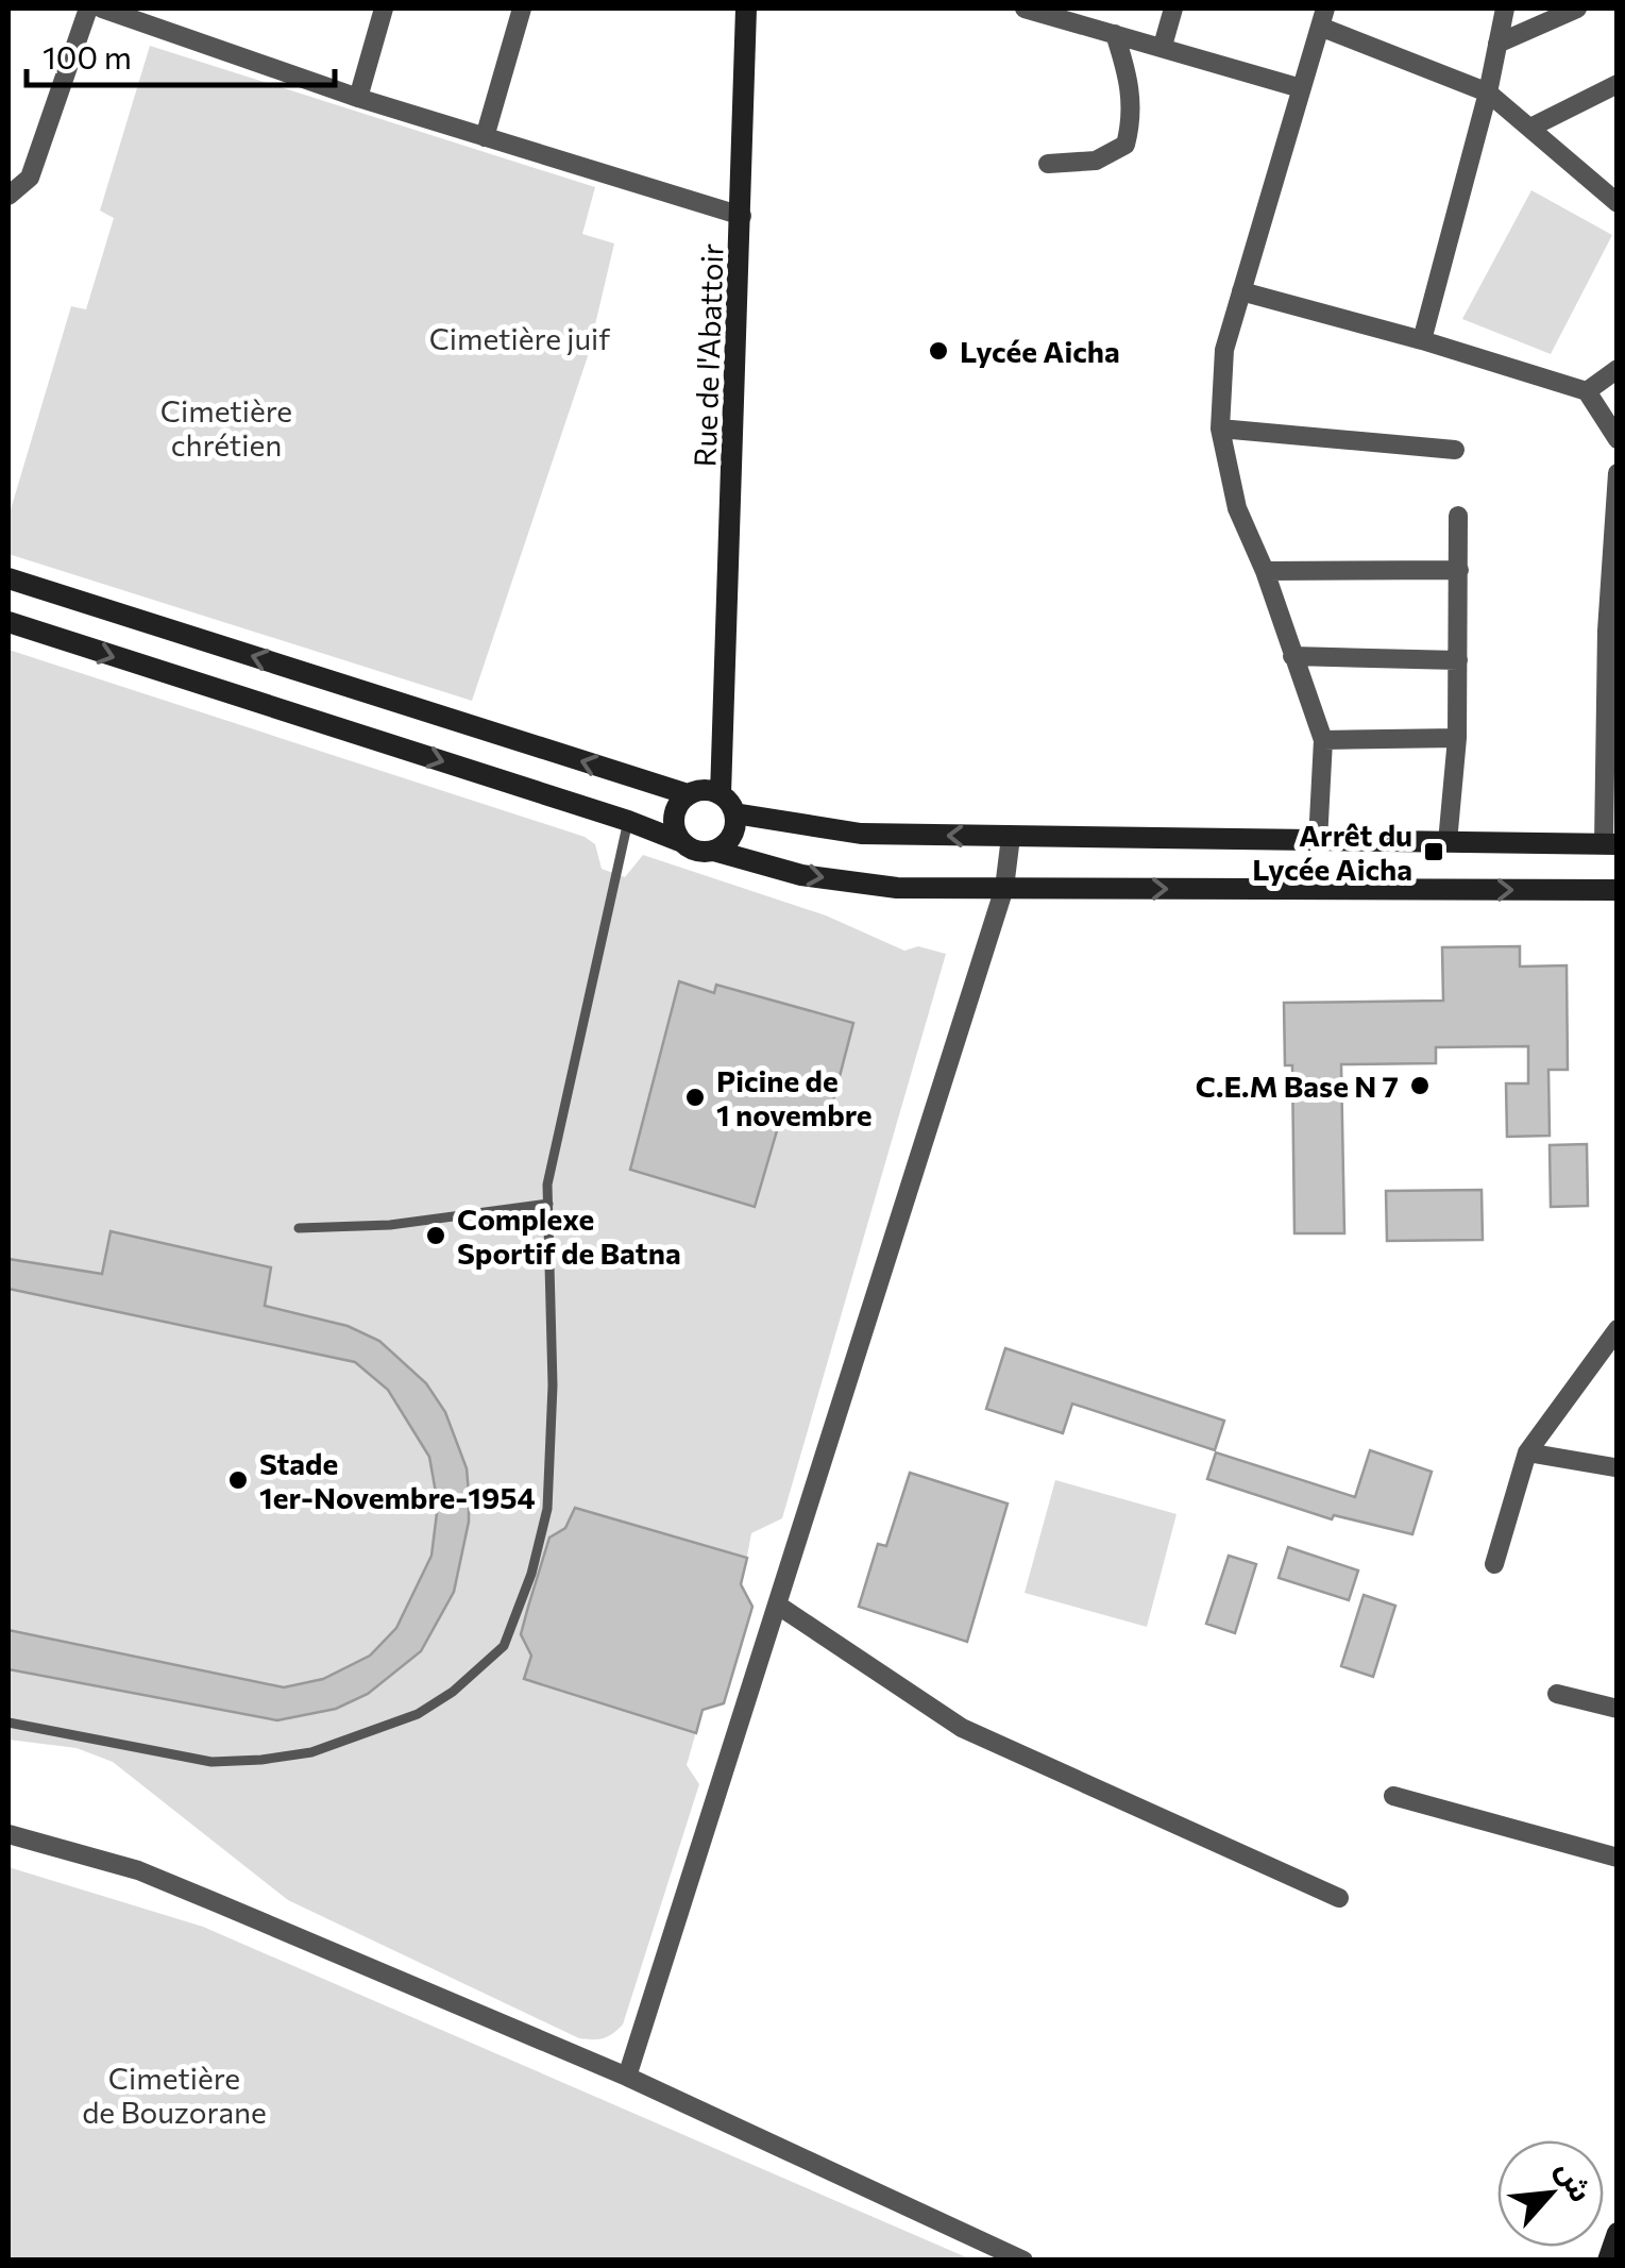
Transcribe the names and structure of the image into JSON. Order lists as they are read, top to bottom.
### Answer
{
  "streets": {
    "street": ["Rue de l'Abattoir"]
  },
  "parks": ["Cimetière juif", "Cimetière chrétien", "Cimetière de Bouzorane"],
  "places": {
    "other": [
      "Lycée Aicha",
      "C.E.M Base N 7",
      "Picine de 1 novembre",
      "Complexe Sportif de Batna",
      "Stade 1er-Novembre-1954"
    ],
    "transit": ["Arrêt du Lycée Aicha"]
  },
  "scale_bar": "100 m",
  "north": "top right"
}
